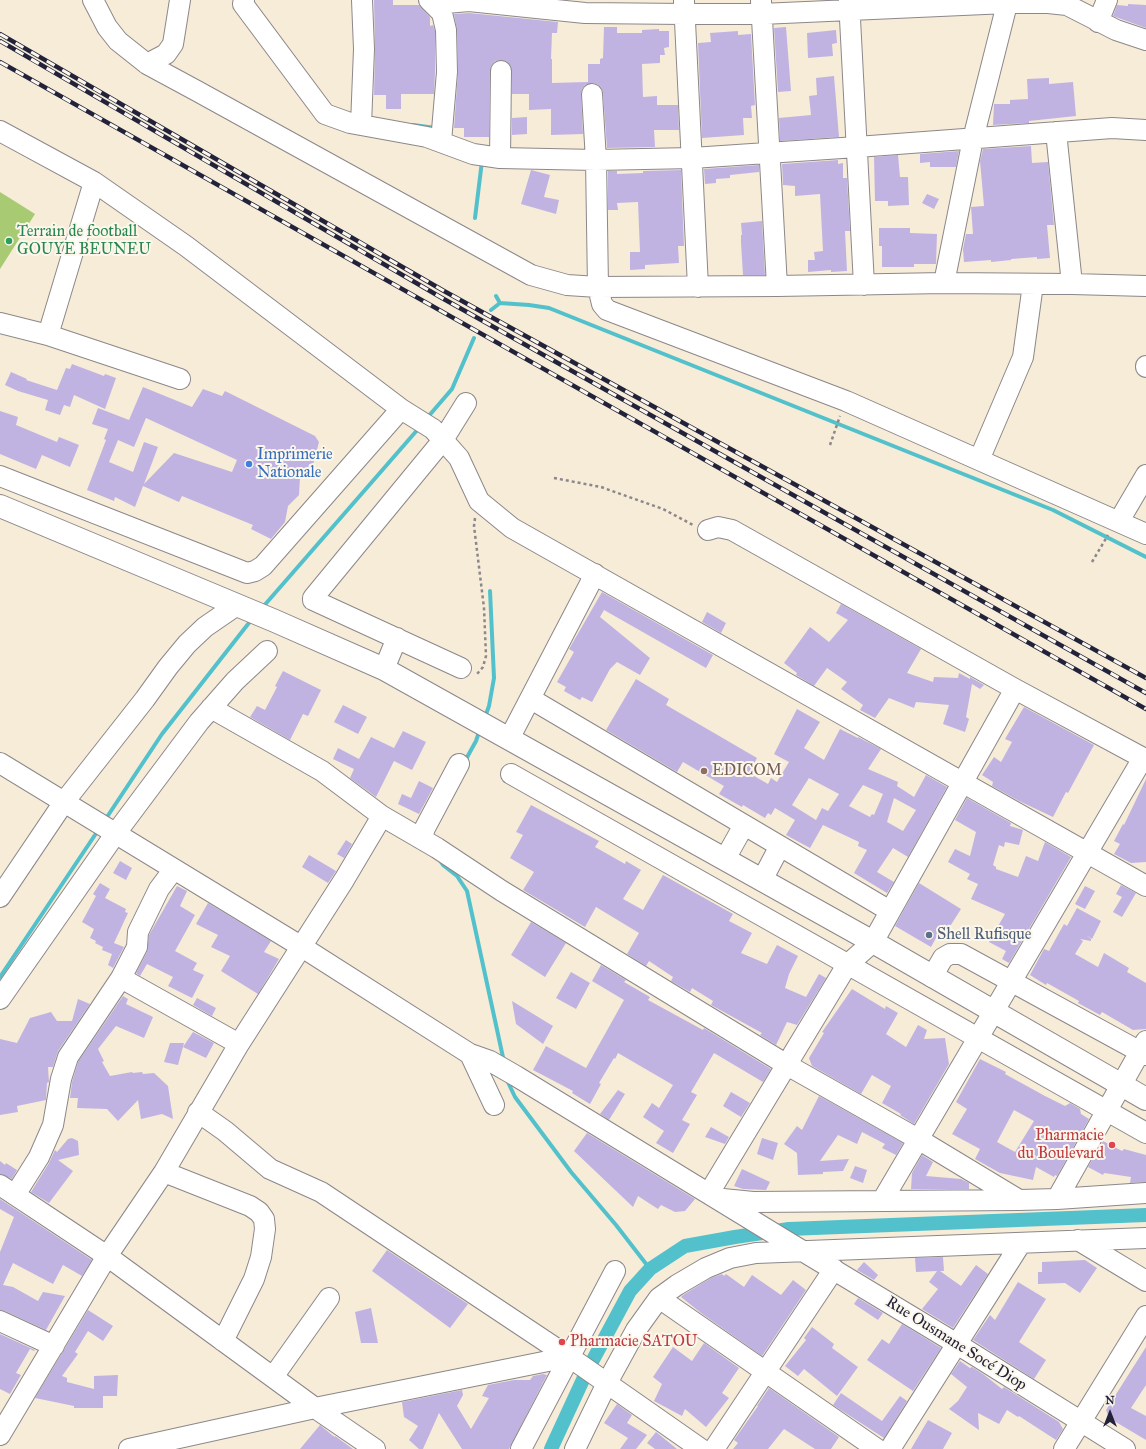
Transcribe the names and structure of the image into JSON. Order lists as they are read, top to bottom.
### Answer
{
  "streets": {
    "street": ["Rue Ousmane Socé Diop"]
  },
  "places": [
    "Terrain de football GOUYE BEUNEU",
    "Imprimerie Nationale",
    "EDICOM",
    "Shell Rufisque",
    "Pharmacie du Boulevard",
    "Pharmacie SATOU"
  ],
  "north": "top"
}
